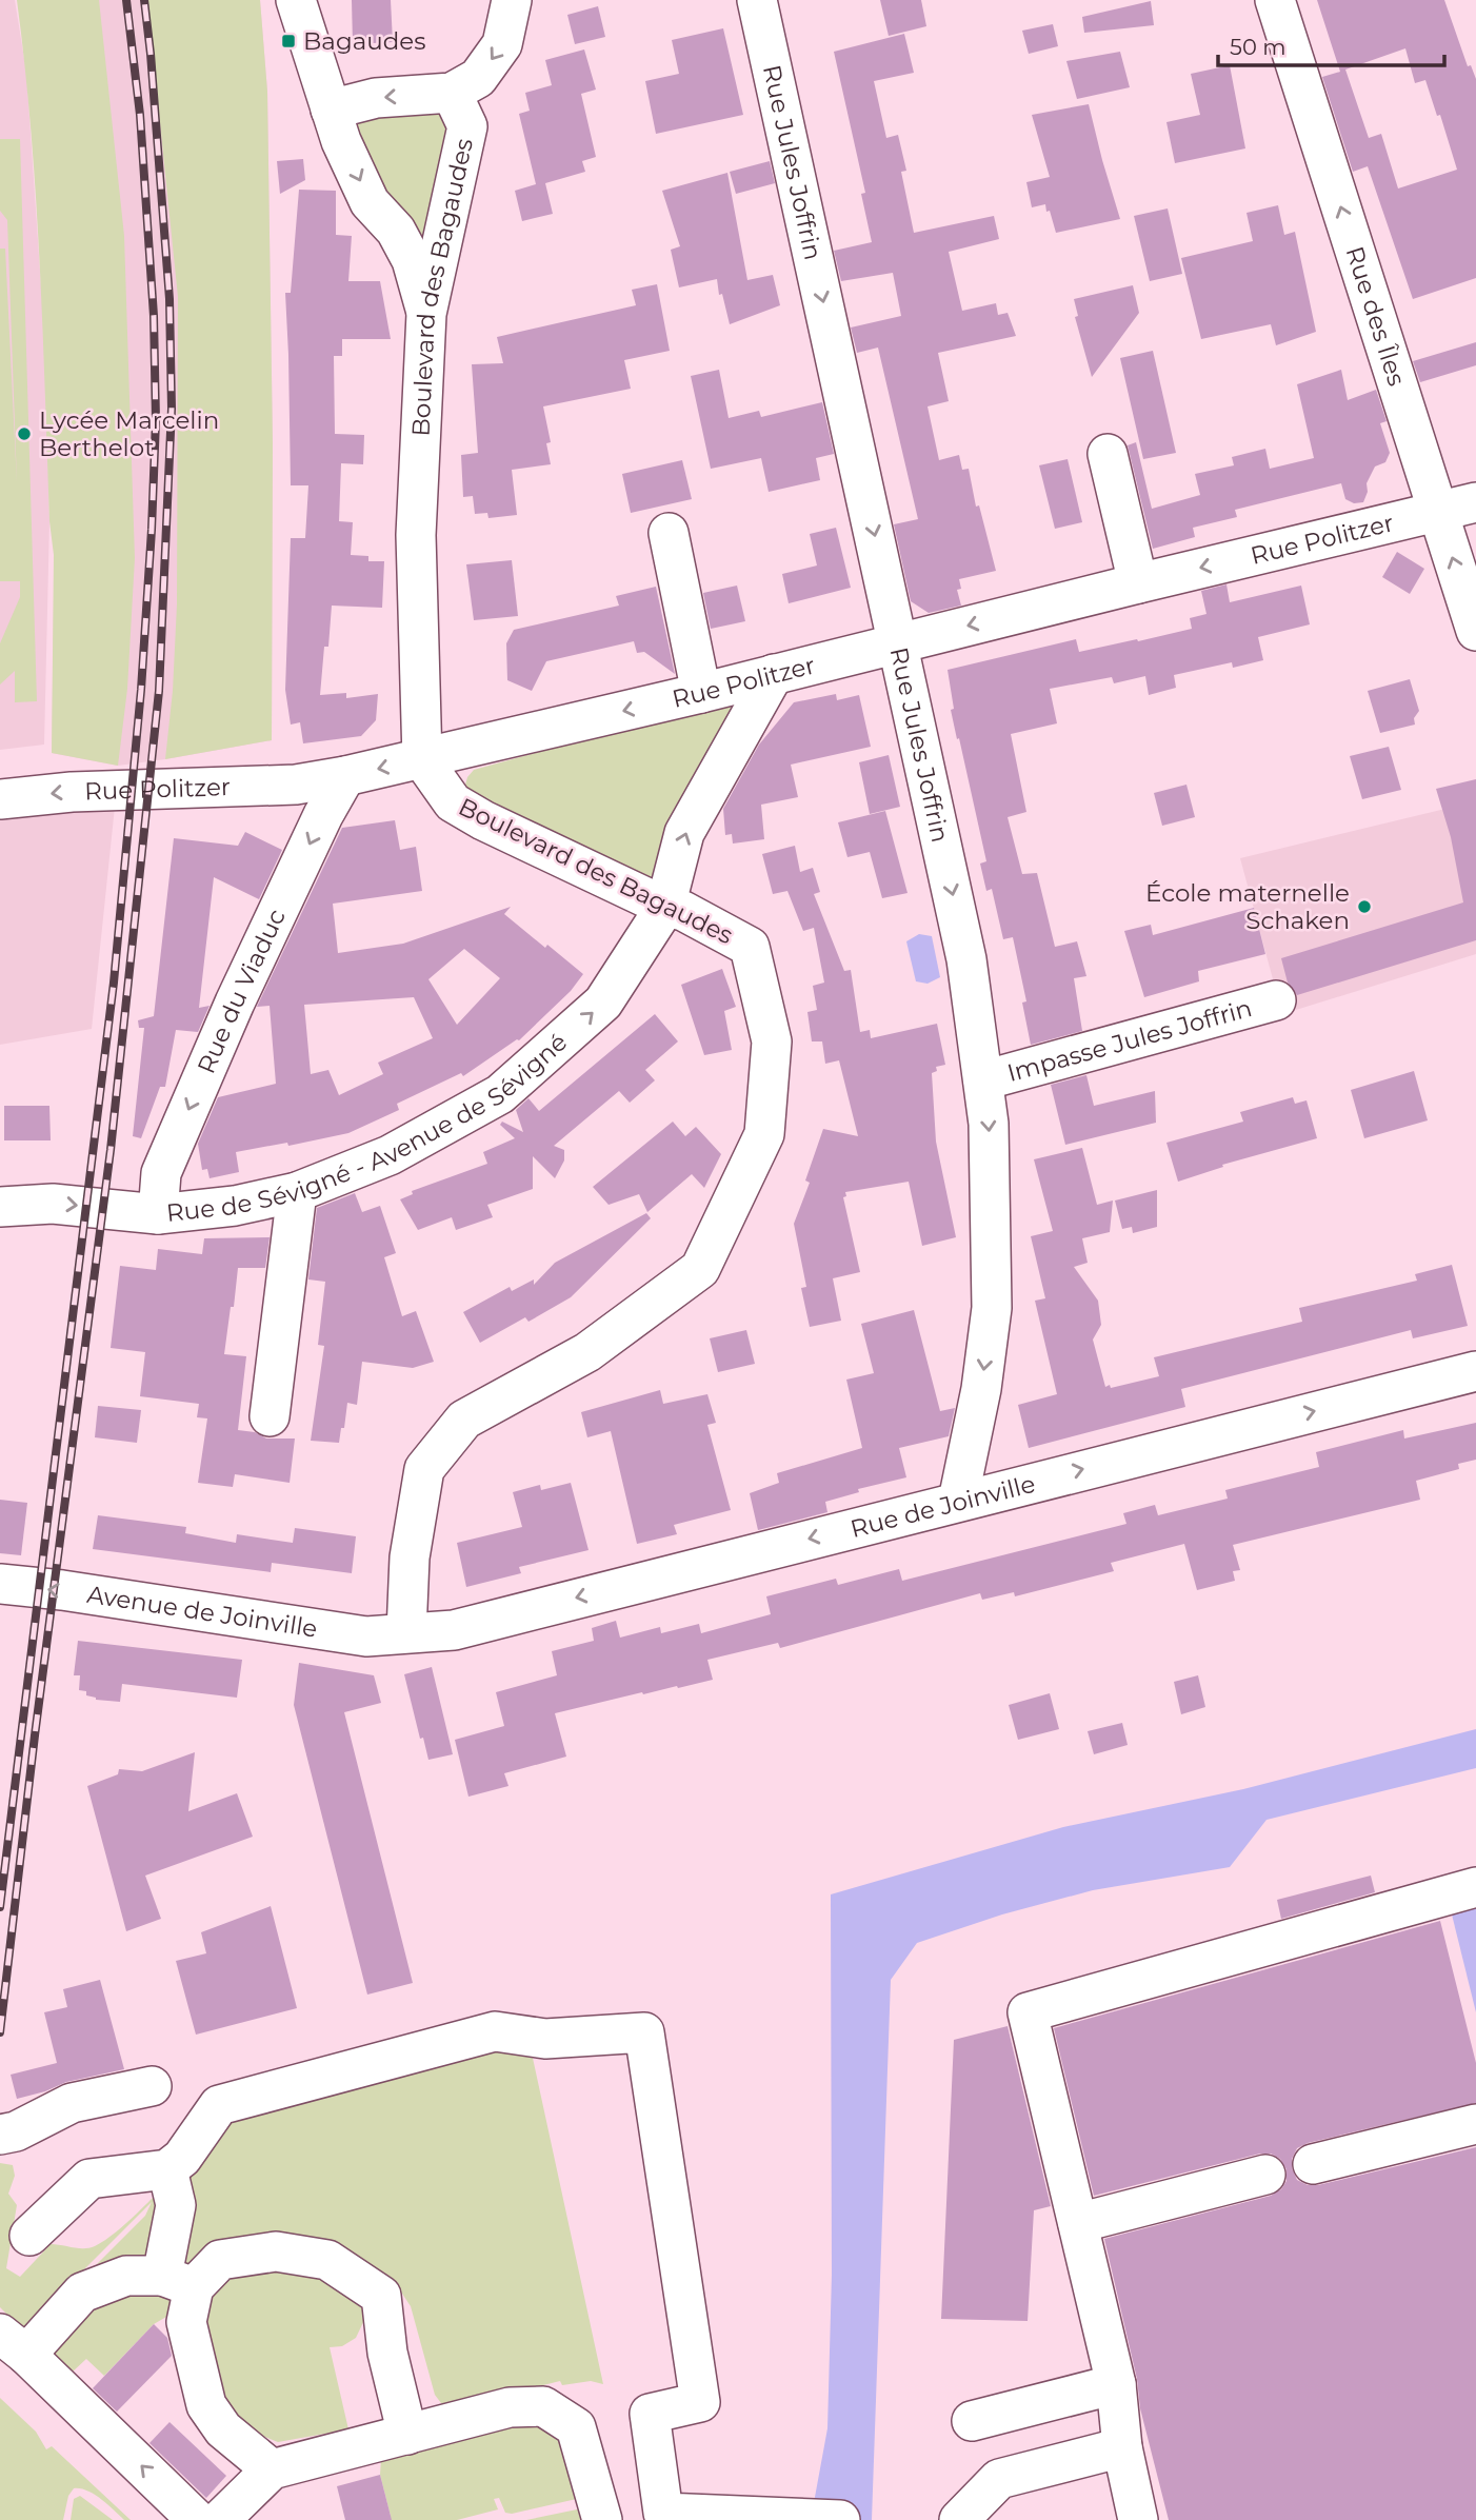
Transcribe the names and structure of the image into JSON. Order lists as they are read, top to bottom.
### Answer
{
  "streets": {
    "street": [
      "Rue Jules Joffrin",
      "Boulevard des Bagaudes",
      "Rue des Îles",
      "Rue Politzer",
      "Rue du Viaduc",
      "Impasse Jules Joffrin",
      "Rue de Sévigné - Avenue de Sévigné",
      "Rue de Joinville",
      "Avenue de Joinville"
    ]
  },
  "crossings": [
    ["Rue Jules Joffrin", "Rue Politzer"],
    ["Rue Jules Joffrin", "Impasse Jules Joffrin"],
    ["Rue Jules Joffrin", "Rue de Joinville"],
    ["Boulevard des Bagaudes", "Rue Politzer"],
    ["Boulevard des Bagaudes", "Rue de Sévigné - Avenue de Sévigné"],
    ["Boulevard des Bagaudes", "Rue de Joinville"],
    ["Boulevard des Bagaudes", "Avenue de Joinville"],
    ["Rue des Îles", "Rue Politzer"],
    ["Rue Politzer", "Rue du Viaduc"],
    ["Rue Politzer", "Rue de Sévigné - Avenue de Sévigné"],
    ["Rue du Viaduc", "Rue de Sévigné - Avenue de Sévigné"],
    ["Rue de Joinville", "Avenue de Joinville"]
  ],
  "one_way": [
    "Rue Jules Joffrin",
    "Rue des Îles",
    "Rue Politzer",
    "Rue du Viaduc",
    "Rue de Sévigné - Avenue de Sévigné",
    "Avenue de Joinville"
  ],
  "places": {
    "transit": ["Bagaudes"],
    "other": ["Lycée Marcelin Berthelot", "École maternelle Schaken"]
  },
  "scale_bar": "50 m"
}
